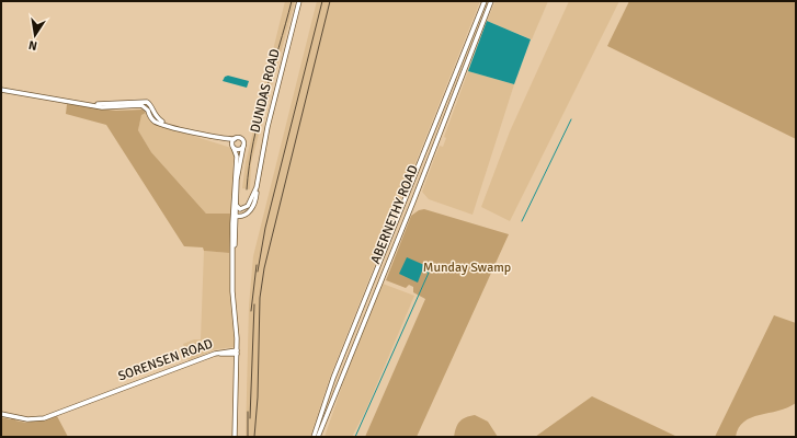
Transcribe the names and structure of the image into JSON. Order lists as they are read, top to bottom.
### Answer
{
  "streets": {
    "main road": ["DUNDAS ROAD", "ABERNETHY ROAD", "SORENSEN ROAD"]
  },
  "parks": ["Munday Swamp"],
  "north": "bottom"
}
